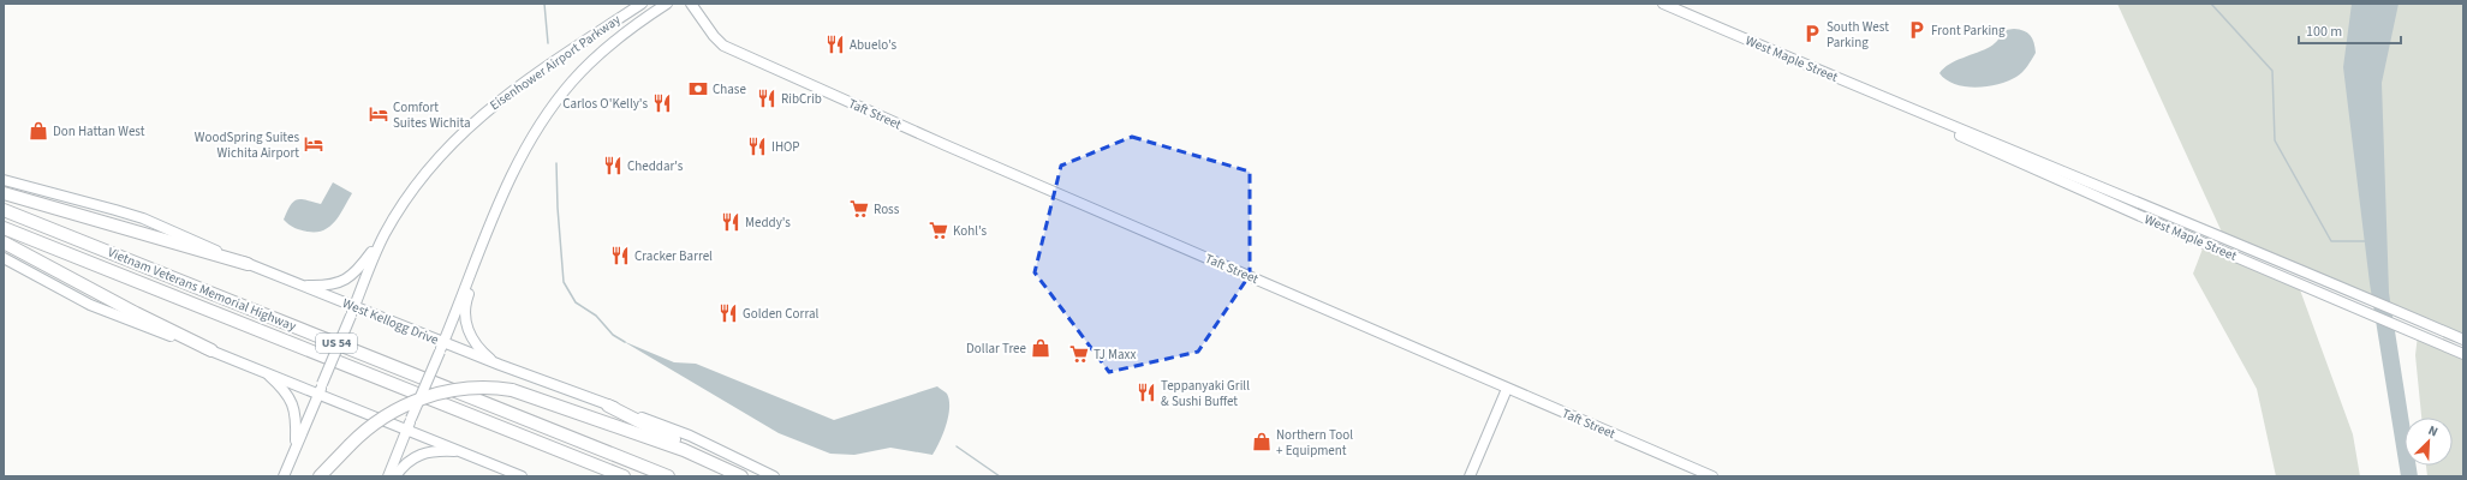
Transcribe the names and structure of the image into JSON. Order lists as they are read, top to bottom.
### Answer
{
  "streets": {
    "highway": ["Vietnam Veterans Memorial Highway", "US 54"],
    "main road": [
      "West Maple Street",
      "Eisenhower Airport Parkway",
      "Taft Street",
      "West Kellogg Drive"
    ]
  },
  "crossings": [
    ["Eisenhower Airport Parkway", "West Kellogg Drive"]
  ],
  "places": {
    "parking": ["Front Parking", "South West Parking"],
    "restaurant": [
      "Abuelo's",
      "RibCrib",
      "Carlos O'Kelly's",
      "IHOP",
      "Cheddar's",
      "Meddy's",
      "Cracker Barrel",
      "Golden Corral",
      "Teppanyaki Grill & Sushi Buffet"
    ],
    "bank": ["Chase"],
    "hotel": ["Comfort Suites Wichita", "WoodSpring Suites Wichita Airport"],
    "shop": ["Don Hattan West", "Dollar Tree", "Northern Tool + Equipment"],
    "supermarket": ["Ross", "Kohl's", "TJ Maxx"]
  },
  "scale_bar": "100 m",
  "north": "top right"
}
